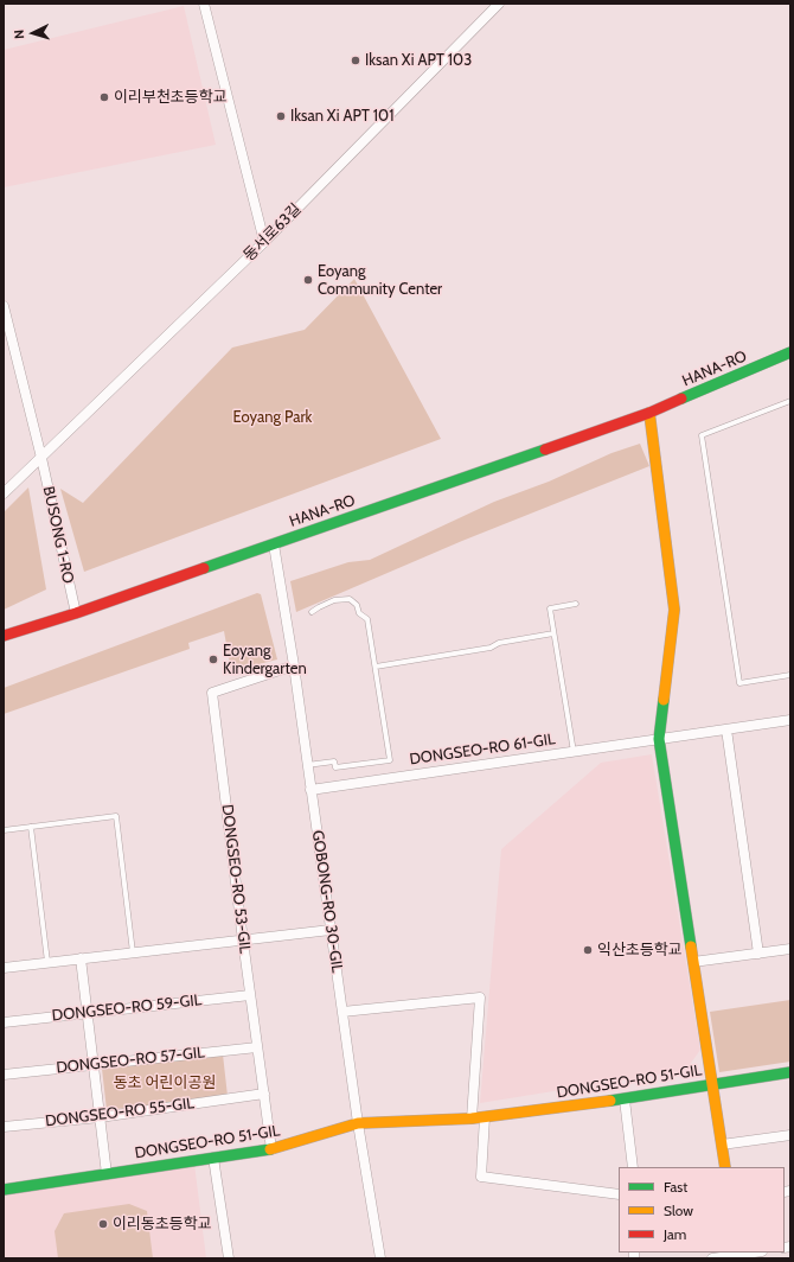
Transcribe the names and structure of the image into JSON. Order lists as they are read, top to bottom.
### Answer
{
  "streets": {
    "street": [
      "동서로63길",
      "HANA-RO",
      "BUSONG 1-RO",
      "DONGSEO-RO 61-GIL",
      "DONGSEO-RO 53-GIL",
      "GOBONG-RO 30-GIL",
      "DONGSEO-RO 59-GIL",
      "DONGSEO-RO 57-GIL",
      "DONGSEO-RO 51-GIL",
      "DONGSEO-RO 55-GIL"
    ]
  },
  "crossings": [
    ["동서로63길", "BUSONG 1-RO"],
    ["HANA-RO", "BUSONG 1-RO"],
    ["HANA-RO", "GOBONG-RO 30-GIL"],
    ["DONGSEO-RO 61-GIL", "GOBONG-RO 30-GIL"],
    ["DONGSEO-RO 53-GIL", "GOBONG-RO 30-GIL"],
    ["DONGSEO-RO 53-GIL", "DONGSEO-RO 59-GIL"],
    ["DONGSEO-RO 53-GIL", "DONGSEO-RO 57-GIL"],
    ["DONGSEO-RO 53-GIL", "DONGSEO-RO 51-GIL"],
    ["DONGSEO-RO 53-GIL", "DONGSEO-RO 55-GIL"],
    ["GOBONG-RO 30-GIL", "DONGSEO-RO 51-GIL"]
  ],
  "parks": ["Eoyang Park", "동초 어린이공원"],
  "places": [
    "Iksan Xi APT 103",
    "이리부천초등학교",
    "Iksan Xi APT 101",
    "Eoyang Community Center",
    "Eoyang Kindergarten",
    "익산초등학교",
    "이리동초등학교"
  ],
  "legend": ["Fast", "Slow", "Jam"],
  "north": "left"
}
